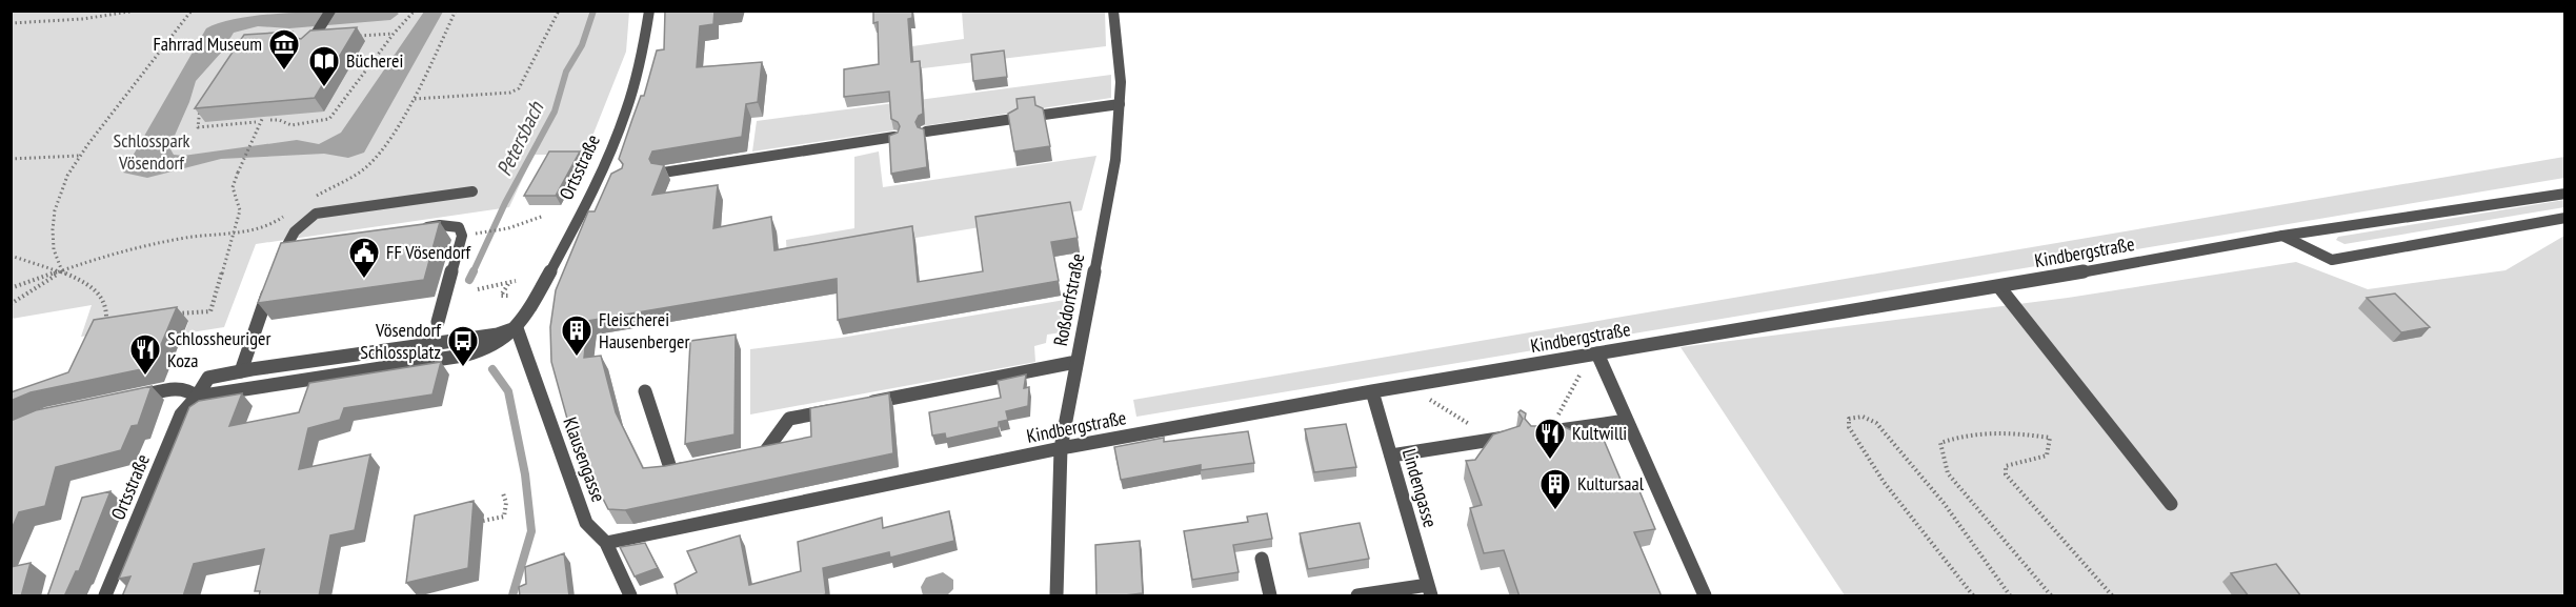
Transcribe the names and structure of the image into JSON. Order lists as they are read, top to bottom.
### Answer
{
  "streets": {
    "street": [
      "Ortsstraße",
      "Kindbergstraße",
      "Roßdorfstraße",
      "Klausengasse",
      "Lindengasse"
    ]
  },
  "crossings": [
    ["Ortsstraße", "Klausengasse"],
    ["Kindbergstraße", "Roßdorfstraße"],
    ["Kindbergstraße", "Klausengasse"],
    ["Kindbergstraße", "Lindengasse"]
  ],
  "water": ["Petersbach"],
  "parks": ["Schlosspark Vösendorf"],
  "places": {
    "museum": ["Fahrrad Museum"],
    "library": ["Bücherei"],
    "public building": ["FF Vösendorf"],
    "building": ["Fleischerei Hausenberger", "Kultursaal"],
    "bus stop": ["Vösendorf Schlossplatz"],
    "restaurant": ["Schlossheuriger Koza", "Kultwilli"]
  }
}
